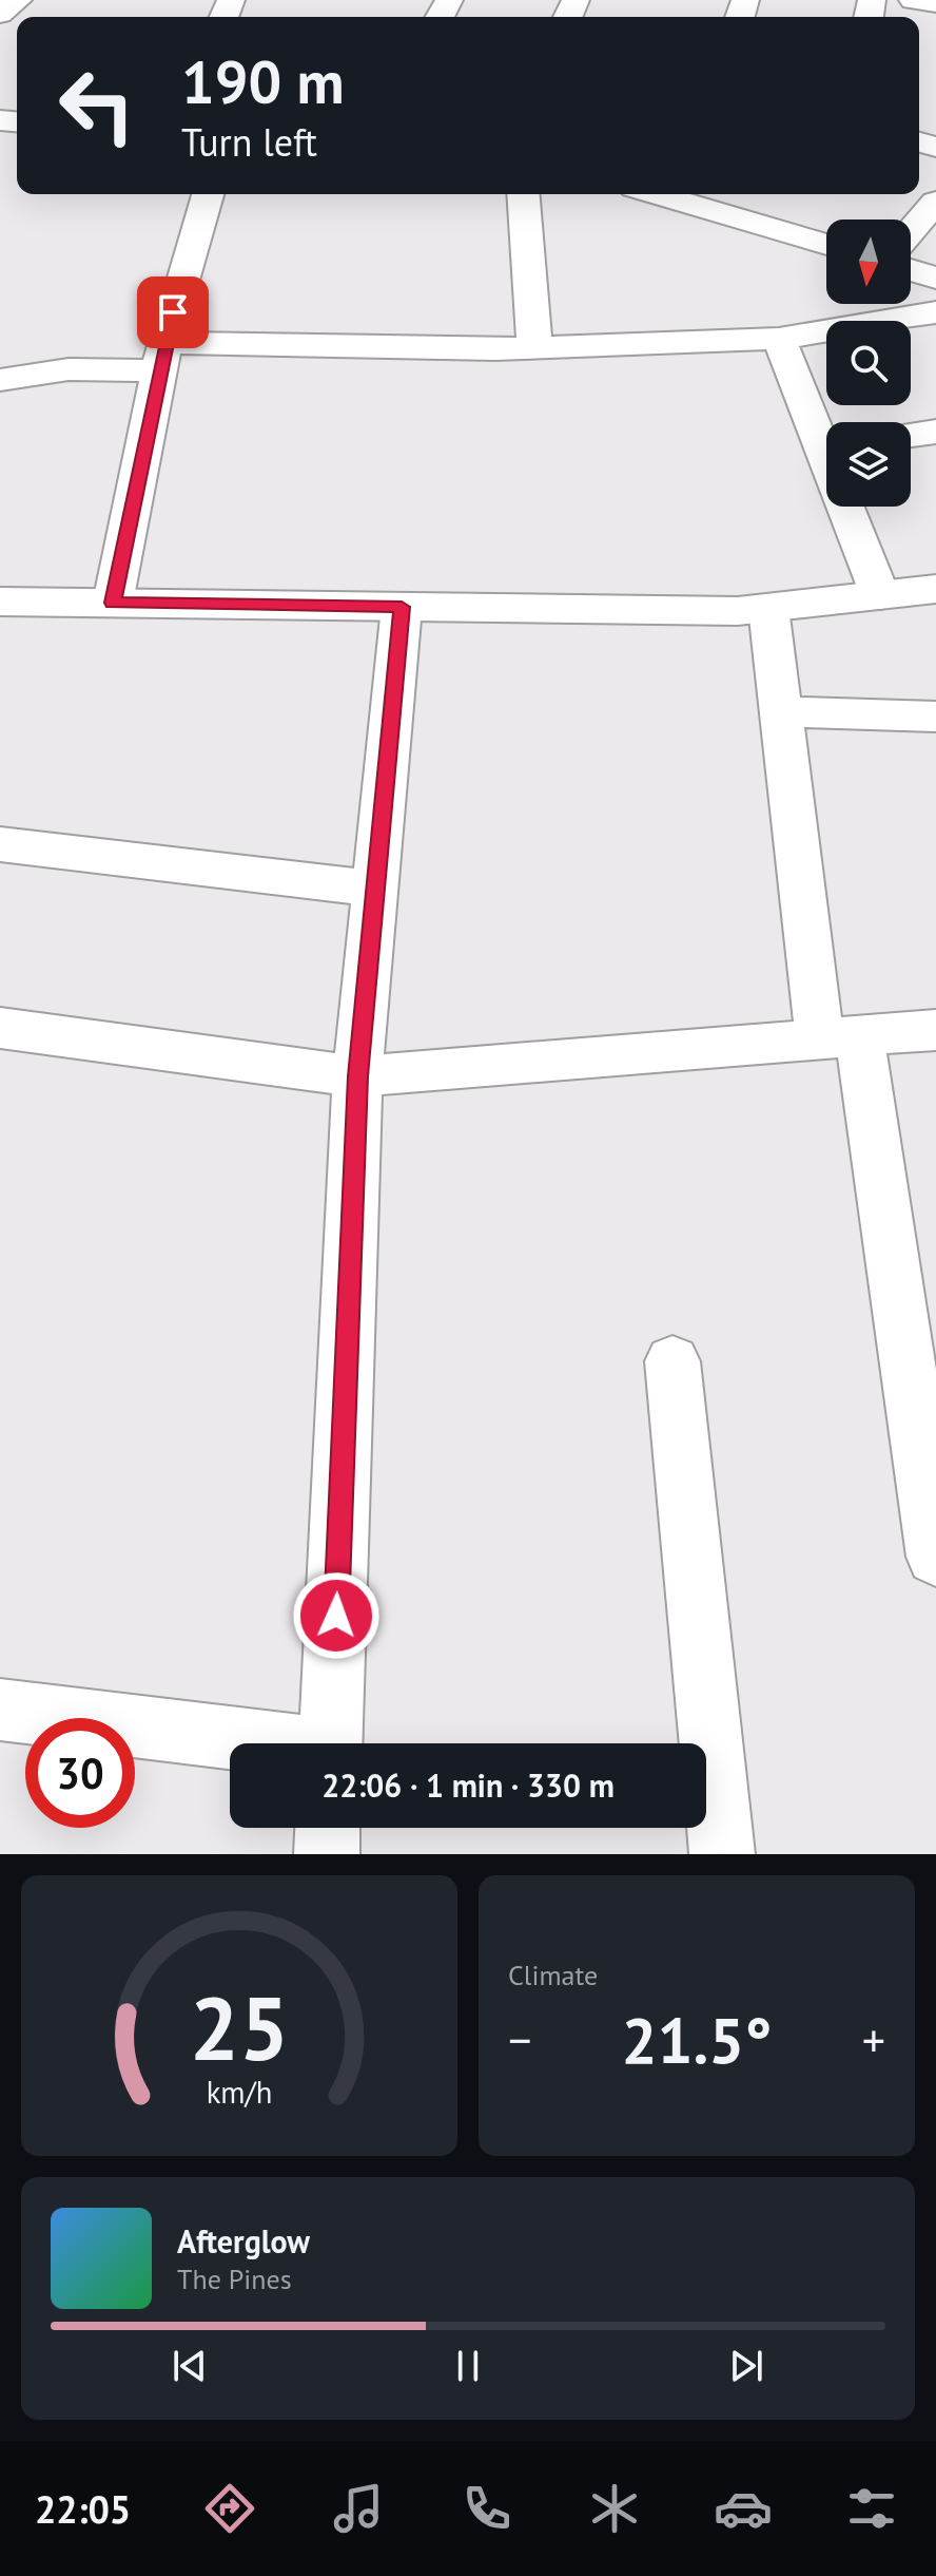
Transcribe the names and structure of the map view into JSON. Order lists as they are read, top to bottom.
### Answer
{
  "north": "bottom",
  "page": {
    "turn": ["190 m", "Turn left"],
    "limit": "30",
    "trip": "22:06 · 1 min · 330 m",
    "tile": "Climate",
    "heat": ["−", "21.5°", "+"],
    "song": ["Afterglow", "The Pines"],
    "tabs": "22:05",
    "gauge": ["25", "km/h"]
  }
}
